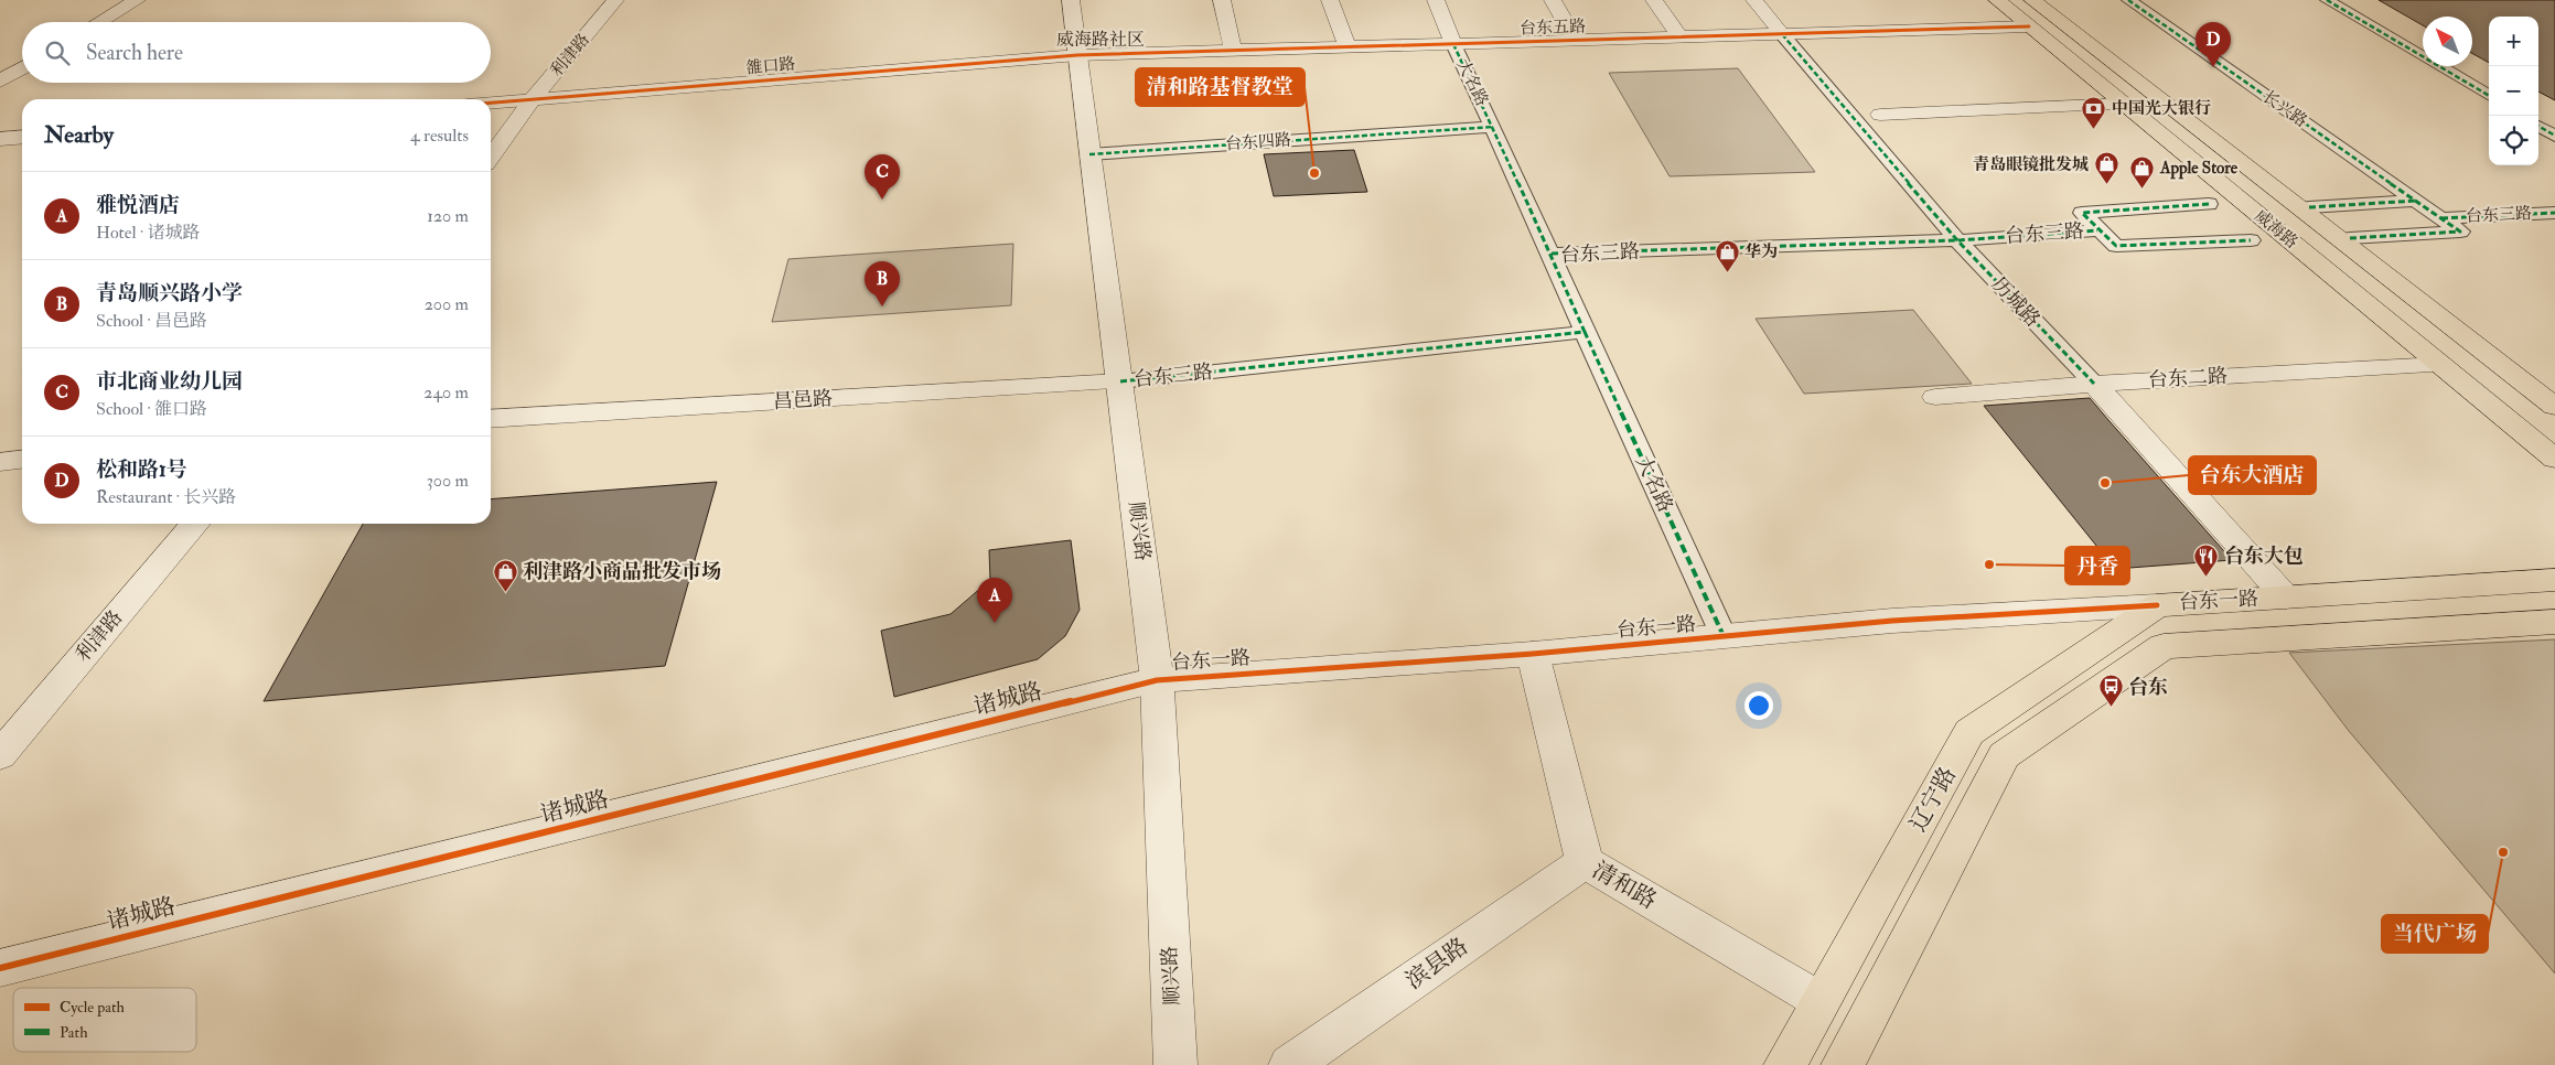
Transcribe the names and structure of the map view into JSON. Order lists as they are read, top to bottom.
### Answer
{
  "streets": {
    "main road": ["威海路", "台东一路", "辽宁路"],
    "street": [
      "台东五路",
      "利津路",
      "雒口路",
      "大名路",
      "长兴路",
      "台东四路",
      "台东三路",
      "历城路",
      "台东二路",
      "昌邑路",
      "顺兴路",
      "诸城路",
      "清和路",
      "滨县路"
    ]
  },
  "crossings": [
    ["台东五路", "雒口路"],
    ["台东五路", "大名路"],
    ["台东五路", "威海路"],
    ["台东五路", "历城路"],
    ["台东五路", "顺兴路"],
    ["利津路", "雒口路"],
    ["雒口路", "顺兴路"],
    ["大名路", "台东四路"],
    ["大名路", "台东三路"],
    ["大名路", "台东一路"],
    ["长兴路", "台东三路"],
    ["台东四路", "顺兴路"],
    ["台东三路", "历城路"],
    ["台东三路", "昌邑路"],
    ["台东三路", "顺兴路"],
    ["威海路", "台东二路"],
    ["历城路", "台东二路"],
    ["历城路", "台东一路"],
    ["昌邑路", "顺兴路"],
    ["顺兴路", "台东一路"],
    ["顺兴路", "诸城路"],
    ["台东一路", "诸城路"],
    ["台东一路", "辽宁路"],
    ["台东一路", "清和路"],
    ["辽宁路", "清和路"],
    ["清和路", "滨县路"]
  ],
  "districts": ["威海路社区"],
  "places": {
    "bank": ["中国光大银行"],
    "other": [
      "清和路基督教堂",
      "台东大酒店",
      "丹香",
      "当代广场"
    ],
    "shop": [
      "青岛眼镜批发城",
      "Apple Store",
      "华为",
      "利津路小商品批发市场"
    ],
    "restaurant": ["台东大包"],
    "bus stop": ["台东"]
  },
  "legend": ["Cycle path", "Path"],
  "north": "top left",
  "page": {
    "map_buttons": ["+", "−"],
    "pins": [
      "D",
      "C",
      "B",
      "A"
    ],
    "search": "Search here",
    "heading": ["Nearby", "4 results"],
    "list": [
      {
        "mark": "A",
        "name": "雅悦酒店",
        "note": "Hotel · 诸城路",
        "value": "120 m"
      },
      {
        "mark": "B",
        "name": "青岛顺兴路小学",
        "note": "School · 昌邑路",
        "value": "200 m"
      },
      {
        "mark": "C",
        "name": "市北商业幼儿园",
        "note": "School · 雒口路",
        "value": "240 m"
      },
      {
        "mark": "D",
        "name": "松和路1号",
        "note": "Restaurant · 长兴路",
        "value": "300 m"
      }
    ]
  }
}
